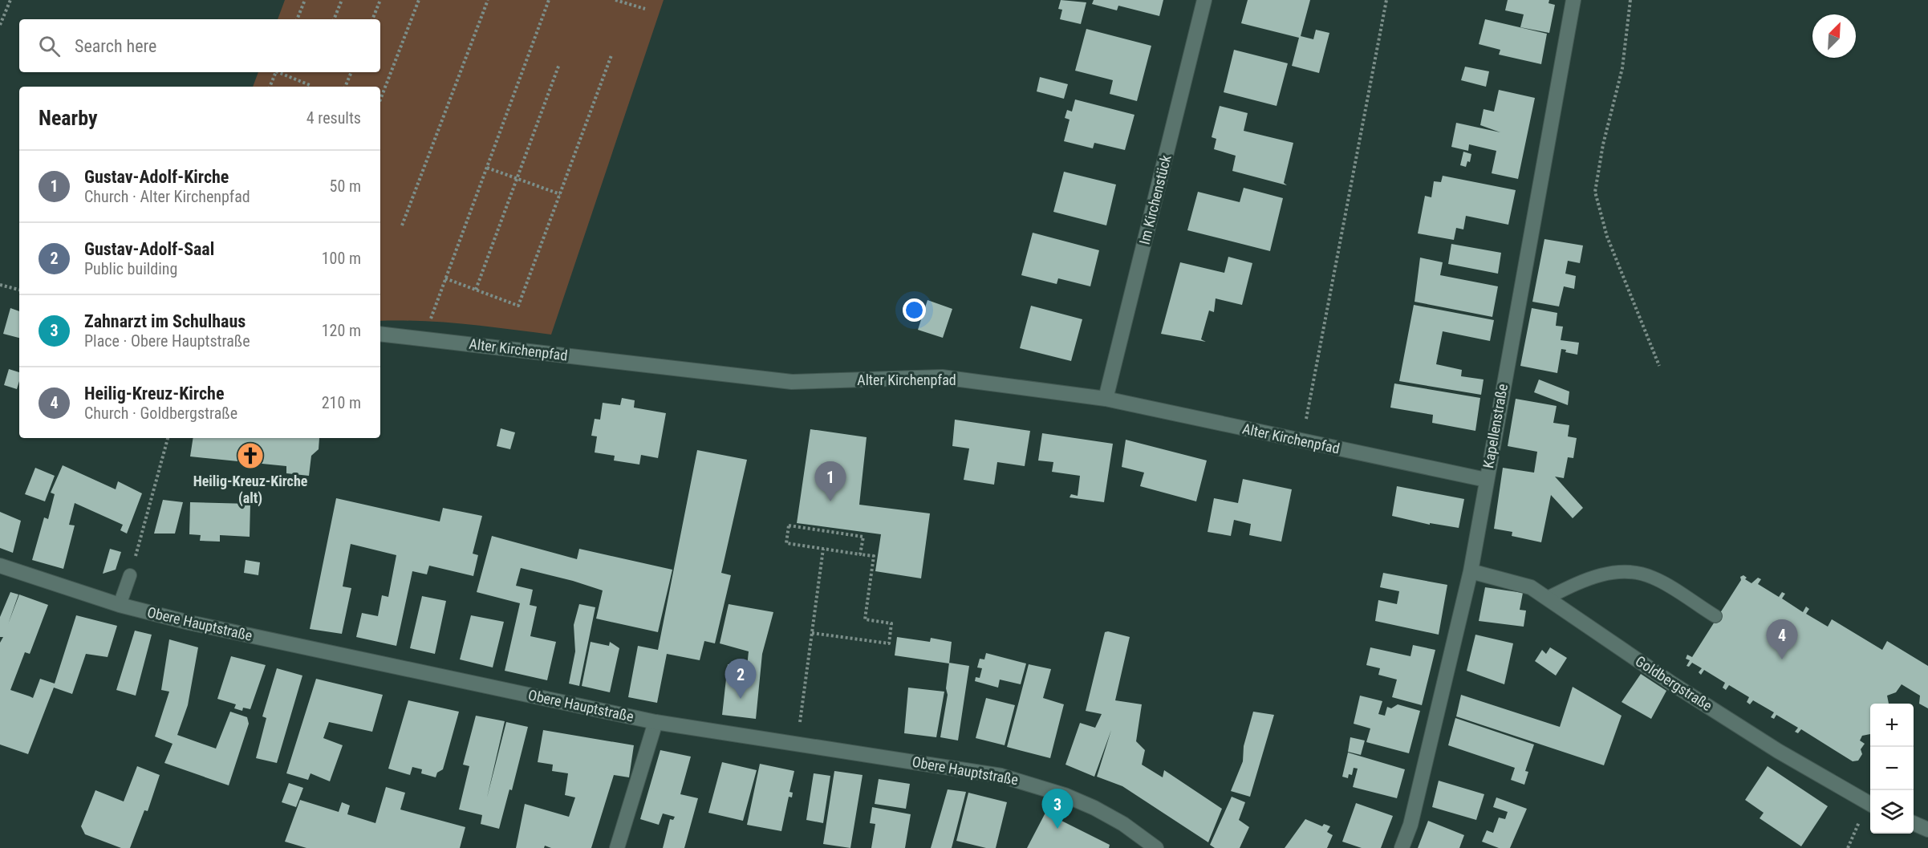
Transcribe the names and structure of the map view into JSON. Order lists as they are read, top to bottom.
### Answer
{
  "streets": {
    "street": [
      "Im Kirchenstück",
      "Alter Kirchenpfad",
      "Kapellenstraße",
      "Obere Hauptstraße",
      "Goldbergstraße"
    ]
  },
  "crossings": [
    ["Im Kirchenstück", "Alter Kirchenpfad"],
    ["Alter Kirchenpfad", "Kapellenstraße"],
    ["Kapellenstraße", "Goldbergstraße"]
  ],
  "places": {
    "church": ["Heilig-Kreuz-Kirche (alt)"]
  },
  "north": "top right",
  "page": {
    "search": "Search here",
    "heading": ["Nearby", "4 results"],
    "list": [
      {
        "mark": "1",
        "name": "Gustav-Adolf-Kirche",
        "note": "Church · Alter Kirchenpfad",
        "value": "50 m"
      },
      {
        "mark": "2",
        "name": "Gustav-Adolf-Saal",
        "note": "Public building",
        "value": "100 m"
      },
      {
        "mark": "3",
        "name": "Zahnarzt im Schulhaus",
        "note": "Place · Obere Hauptstraße",
        "value": "120 m"
      },
      {
        "mark": "4",
        "name": "Heilig-Kreuz-Kirche",
        "note": "Church · Goldbergstraße",
        "value": "210 m"
      }
    ],
    "pins": [
      "1",
      "4",
      "2",
      "3"
    ],
    "map_buttons": ["+", "−"]
  }
}
